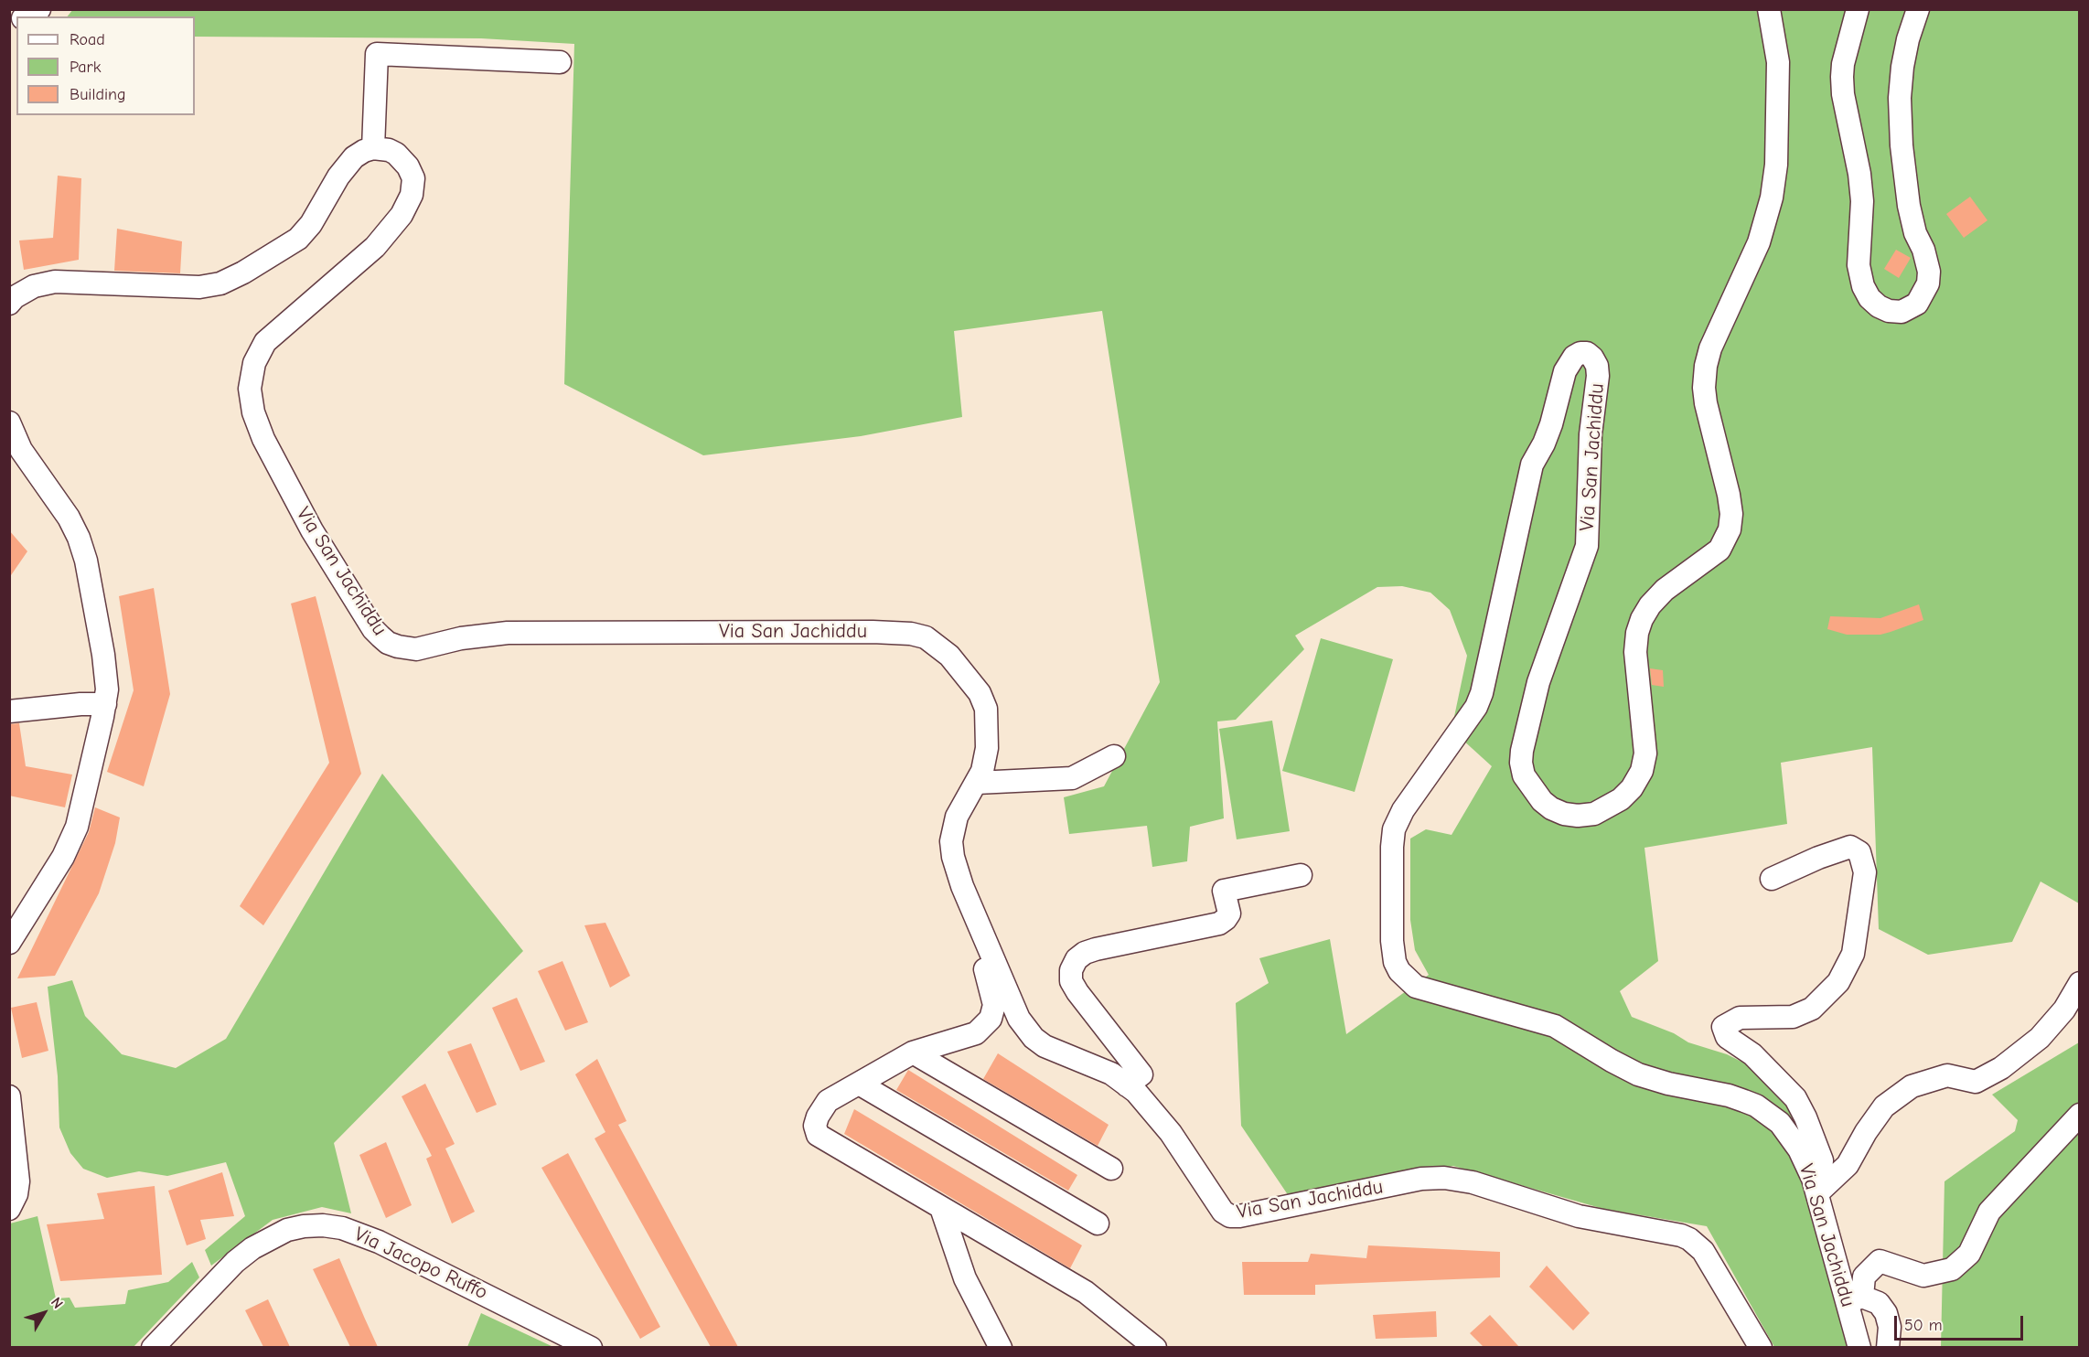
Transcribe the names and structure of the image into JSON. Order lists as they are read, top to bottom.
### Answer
{
  "streets": {
    "street": ["Via San Jachiddu", "Via Jacopo Ruffo"]
  },
  "legend": ["Road", "Park", "Building"],
  "scale_bar": "50 m",
  "north": "top right"
}
